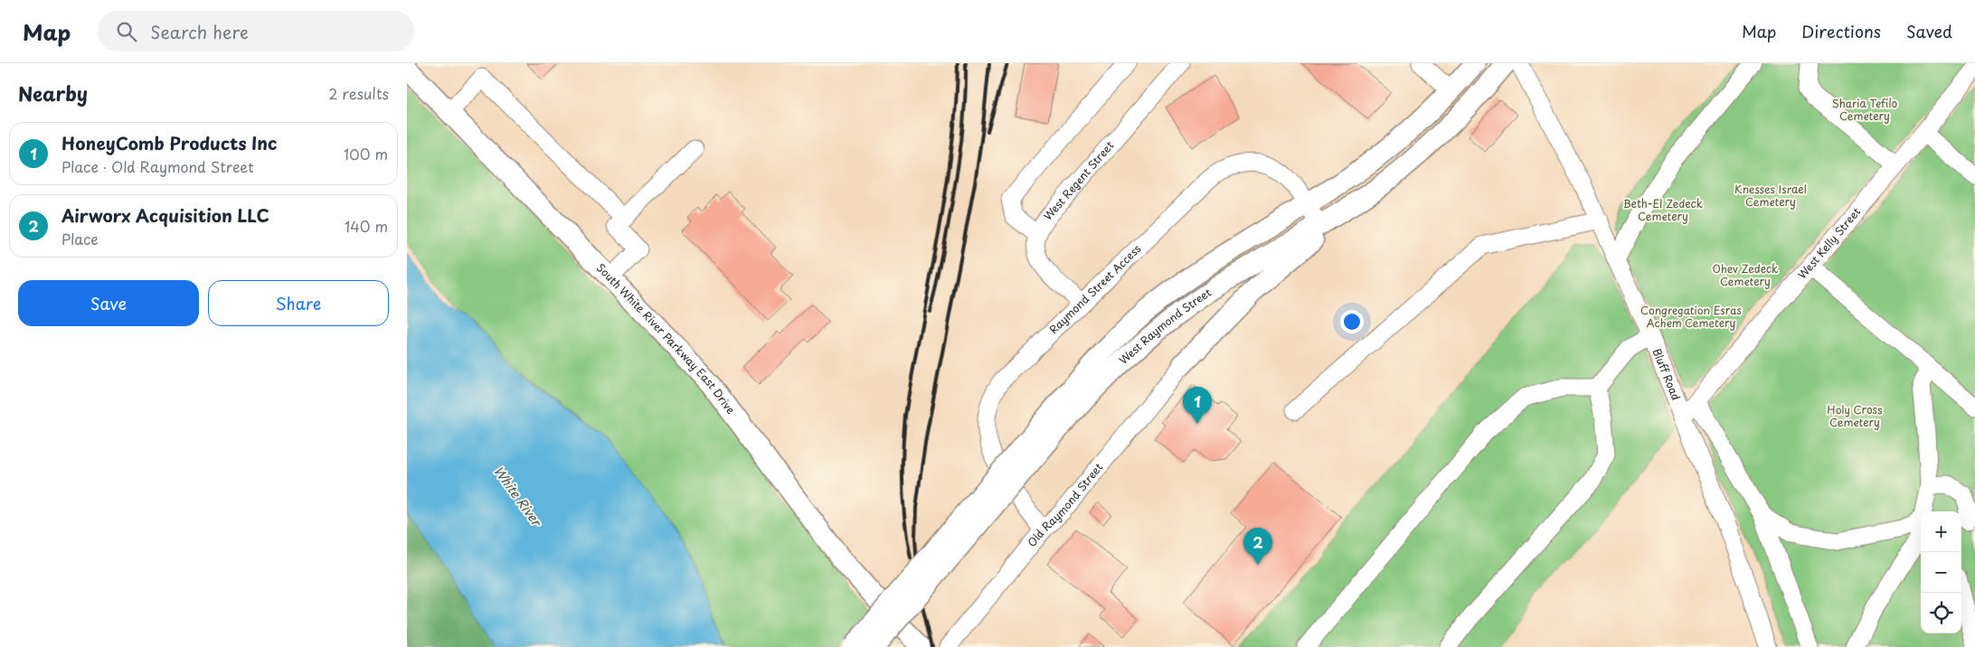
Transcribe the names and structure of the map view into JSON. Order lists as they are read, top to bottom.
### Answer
{
  "streets": {
    "main road": ["West Raymond Street", "South White River Parkway East Drive"],
    "street": [
      "West Regent Street",
      "West Kelly Street",
      "Raymond Street Access",
      "Bluff Road",
      "Old Raymond Street"
    ]
  },
  "crossings": [
    ["West Kelly Street", "Bluff Road"],
    ["Raymond Street Access", "West Raymond Street"],
    ["Raymond Street Access", "Old Raymond Street"]
  ],
  "water": ["White River"],
  "parks": [
    "Sharia Tefilo Cemetery",
    "Knesses Israel Cemetery",
    "Beth-El Zedeck Cemetery",
    "Ohev Zedeck Cemetery",
    "Congregation Esras Achem Cemetery",
    "Holy Cross Cemetery"
  ],
  "page": {
    "header": "Map",
    "search": "Search here",
    "nav": ["Map", "Directions", "Saved"],
    "heading": ["Nearby", "2 results"],
    "list": [
      {
        "mark": "1",
        "name": "HoneyComb Products Inc",
        "note": "Place · Old Raymond Street",
        "value": "100 m"
      },
      {
        "mark": "2",
        "name": "Airworx Acquisition LLC",
        "note": "Place",
        "value": "140 m"
      }
    ],
    "buttons": ["Save", "Share"],
    "pins": ["1", "2"],
    "map_buttons": ["+", "−"]
  }
}
